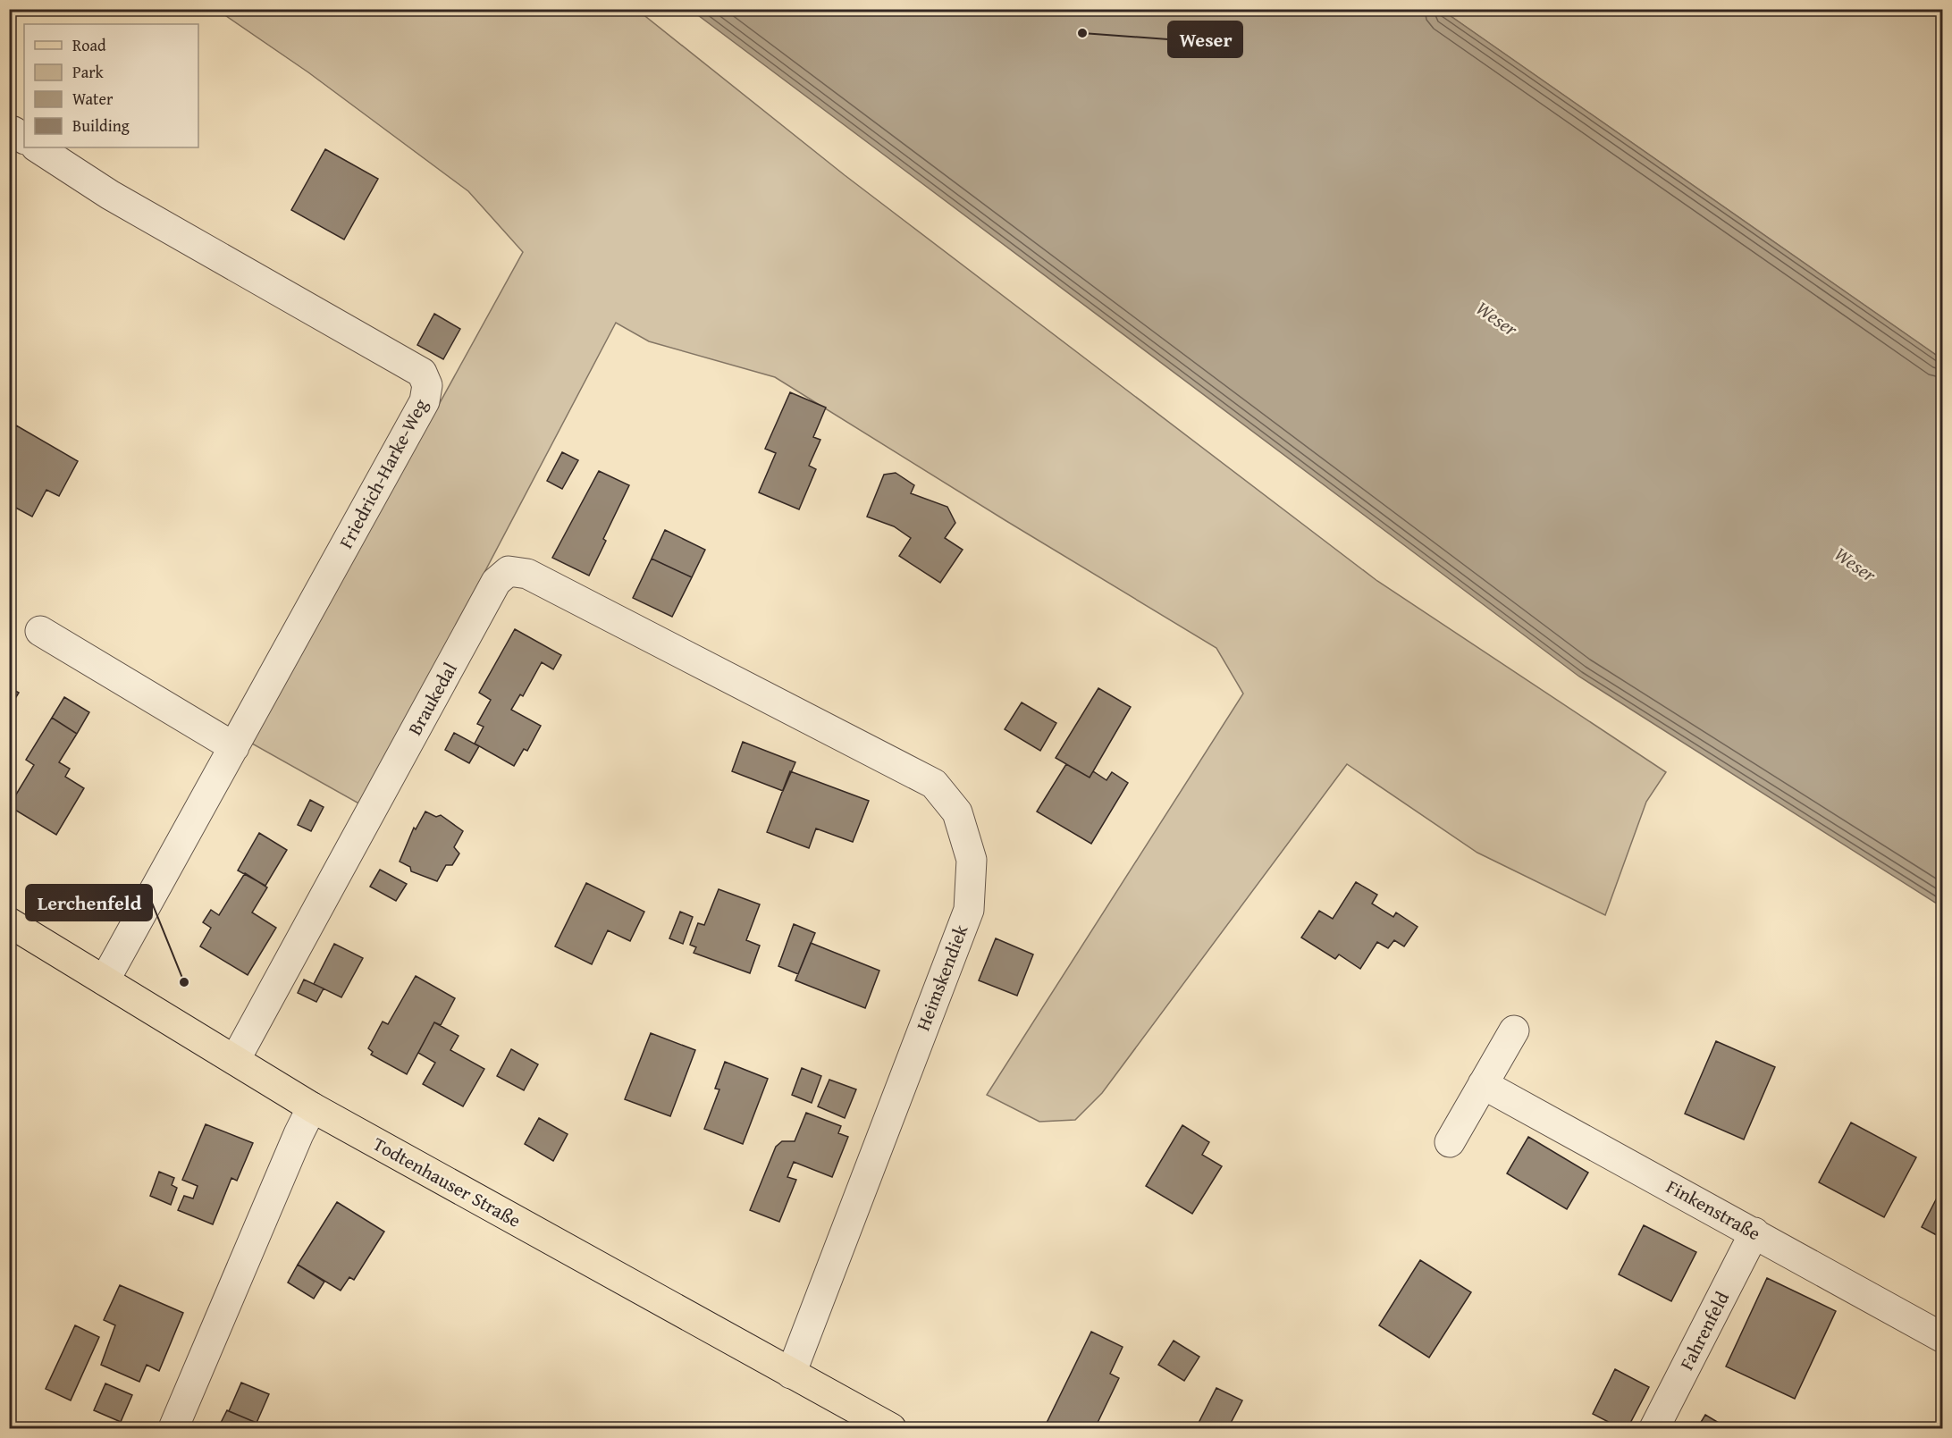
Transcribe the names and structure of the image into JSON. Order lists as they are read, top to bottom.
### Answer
{
  "streets": {
    "main road": ["Todtenhauser Straße"],
    "street": [
      "Friedrich-Harke-Weg",
      "Braukedal",
      "Heimskendiek",
      "Finkenstraße",
      "Fahrenfeld"
    ]
  },
  "crossings": [
    ["Friedrich-Harke-Weg", "Todtenhauser Straße"],
    ["Braukedal", "Heimskendiek"],
    ["Braukedal", "Todtenhauser Straße"],
    ["Heimskendiek", "Todtenhauser Straße"],
    ["Finkenstraße", "Fahrenfeld"]
  ],
  "water": ["Weser"],
  "places": ["Weser", "Lerchenfeld"],
  "legend": [
    "Road",
    "Park",
    "Water",
    "Building"
  ]
}
